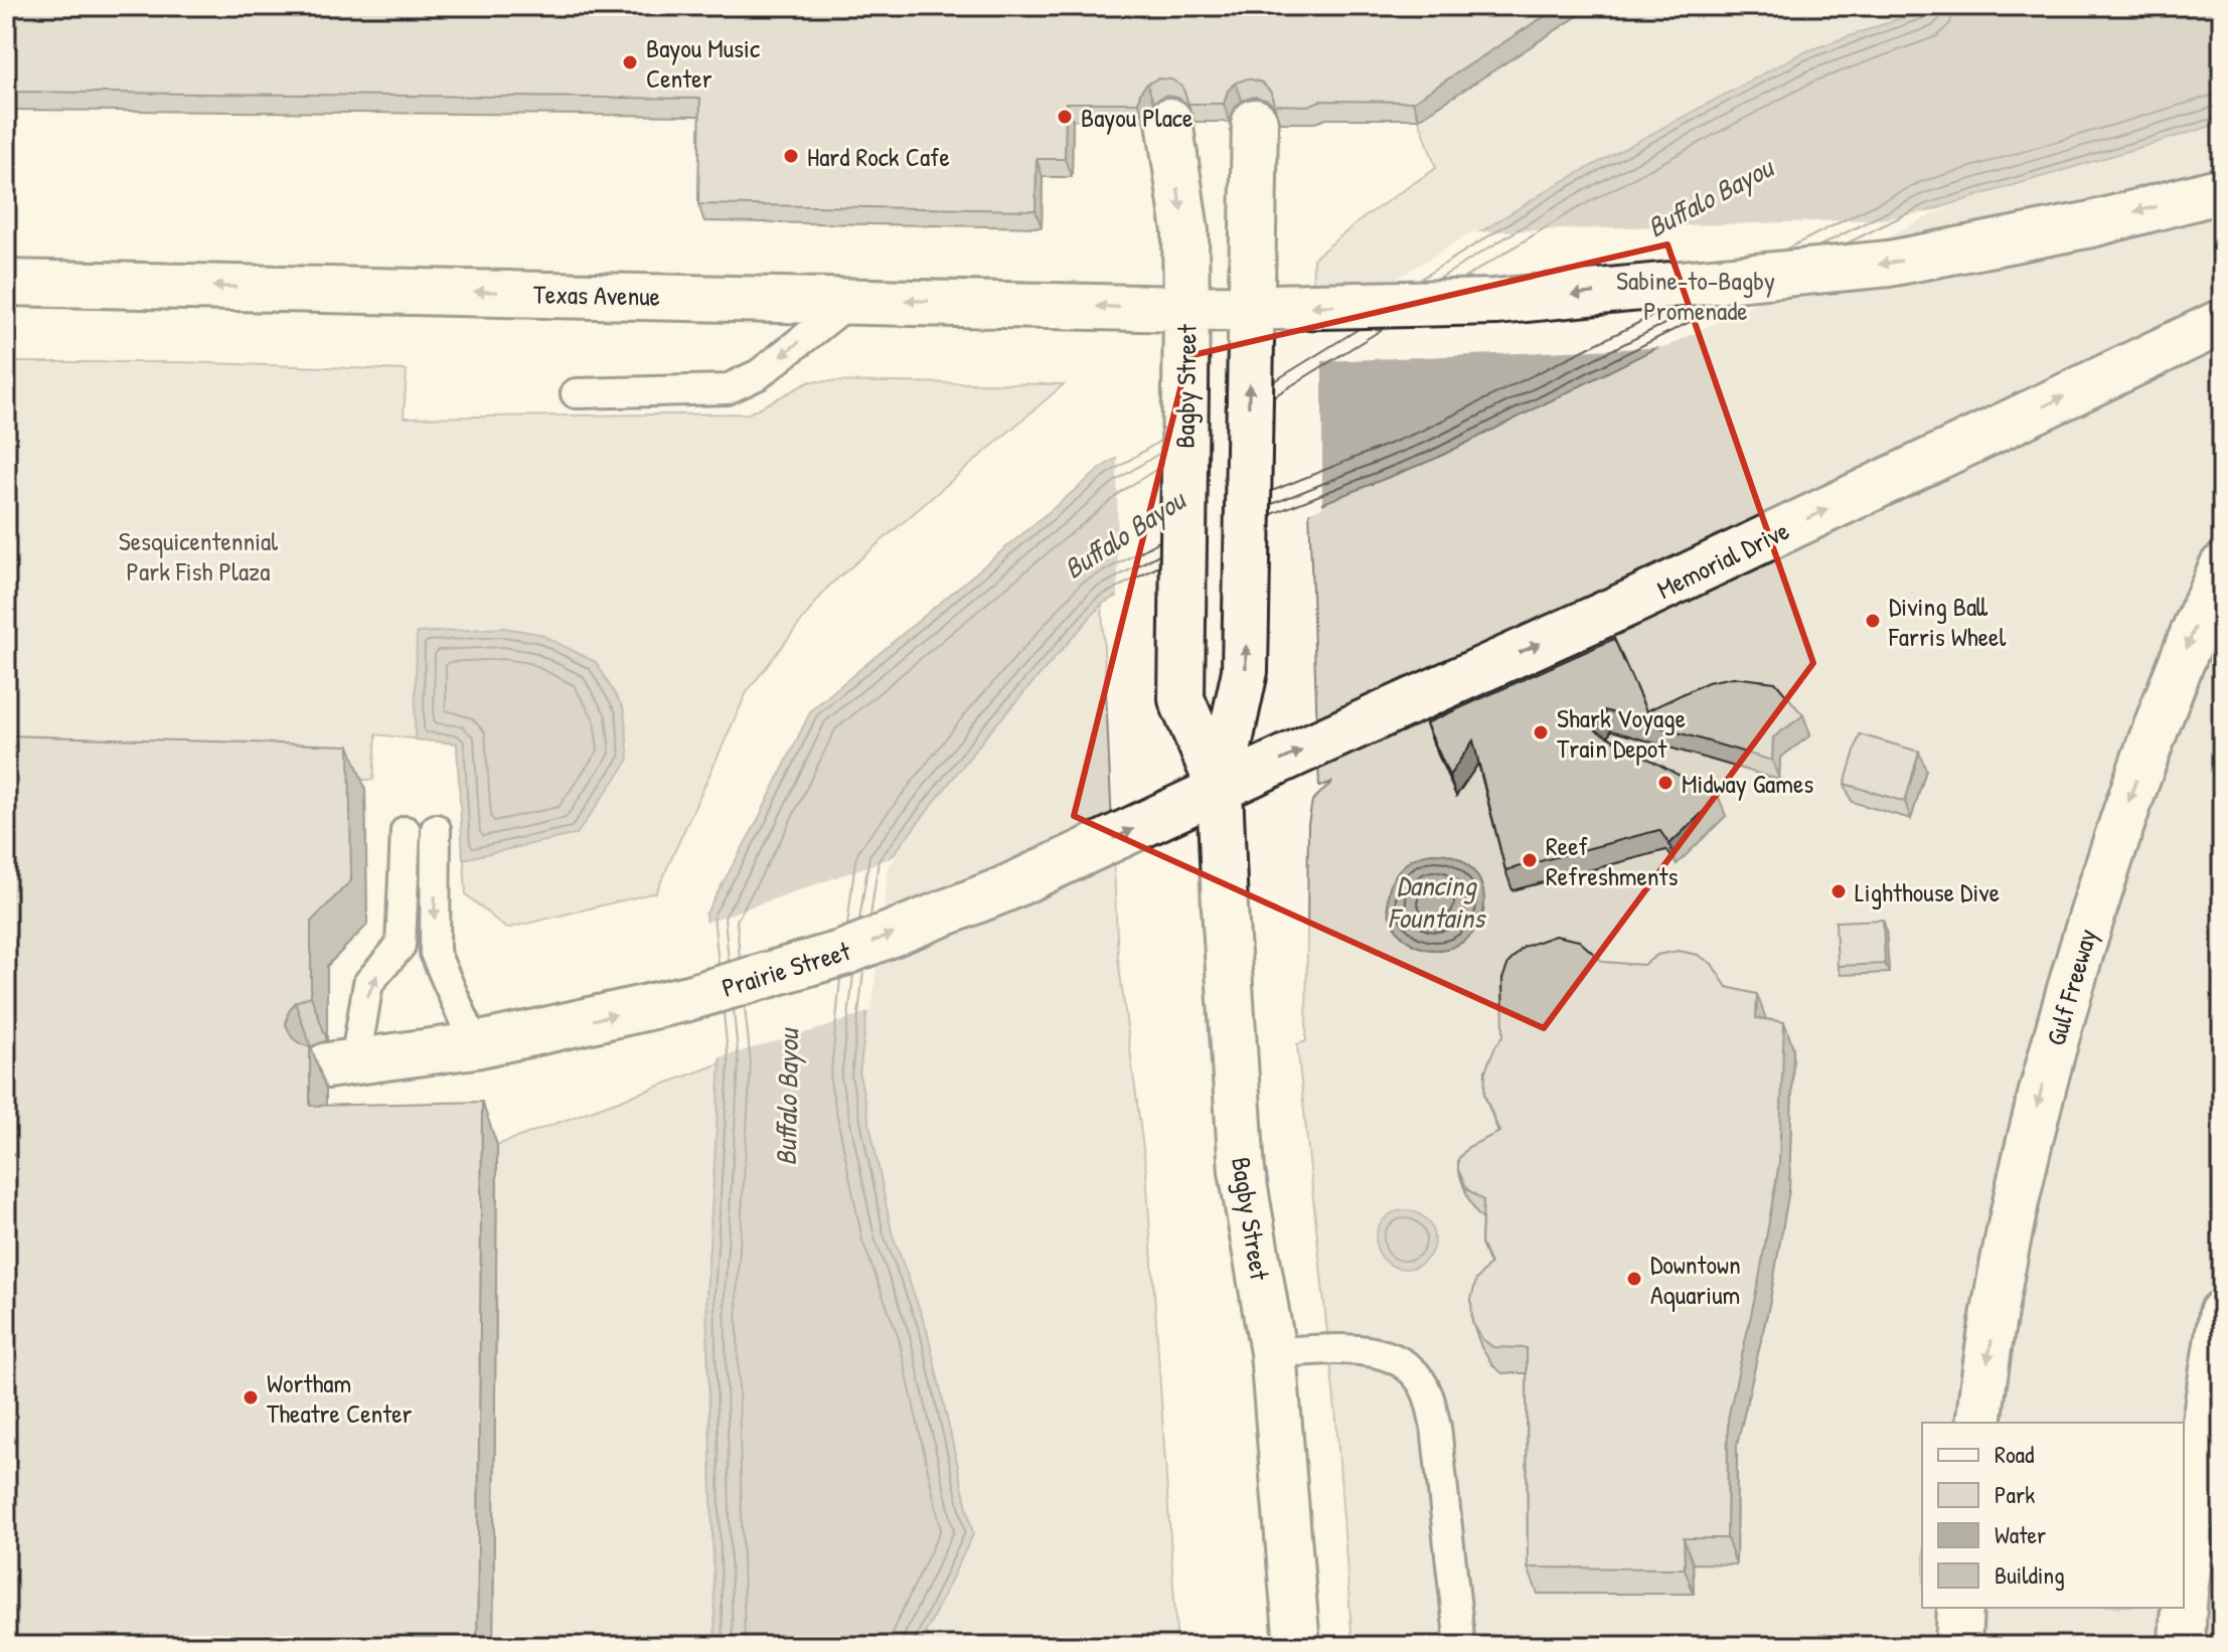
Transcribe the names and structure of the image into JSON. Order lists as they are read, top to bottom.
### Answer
{
  "streets": {
    "main road": [
      "Texas Avenue",
      "Bagby Street",
      "Memorial Drive",
      "Prairie Street",
      "Gulf Freeway"
    ]
  },
  "crossings": [
    ["Texas Avenue", "Bagby Street"],
    ["Bagby Street", "Memorial Drive"],
    ["Bagby Street", "Prairie Street"],
    ["Memorial Drive", "Prairie Street"]
  ],
  "one_way": ["Texas Avenue", "Prairie Street", "Gulf Freeway"],
  "water": ["Buffalo Bayou", "Dancing Fountains"],
  "parks": ["Sabine-to-Bagby Promenade", "Sesquicentennial Park Fish Plaza"],
  "places": [
    "Bayou Music Center",
    "Bayou Place",
    "Hard Rock Cafe",
    "Diving Ball Farris Wheel",
    "Shark Voyage Train Depot",
    "Midway Games",
    "Reef Refreshments",
    "Lighthouse Dive",
    "Downtown Aquarium",
    "Wortham Theatre Center"
  ],
  "legend": [
    "Road",
    "Park",
    "Water",
    "Building"
  ]
}
